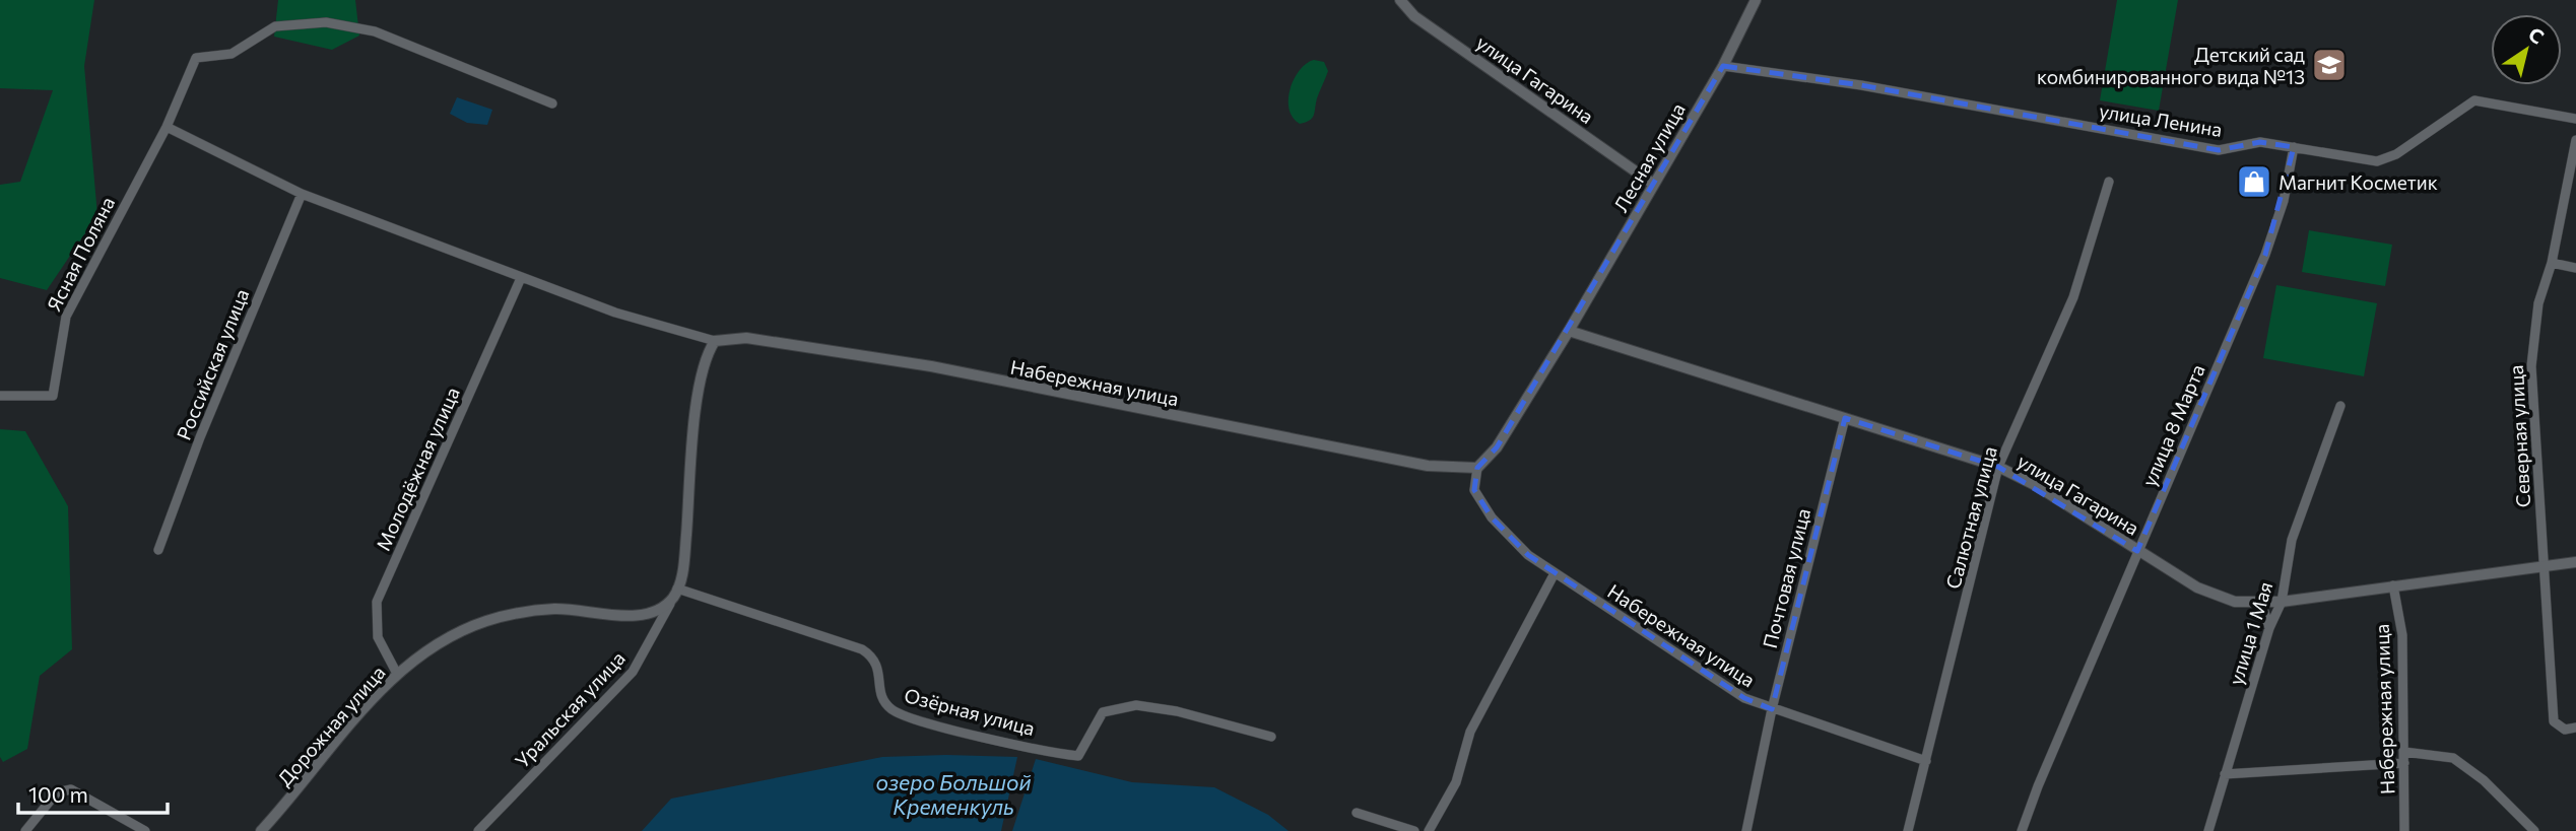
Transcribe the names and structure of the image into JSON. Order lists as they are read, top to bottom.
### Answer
{
  "streets": {
    "street": [
      "улица Гагарина",
      "улица Ленина",
      "Лесная улица",
      "Ясная Поляна",
      "Российская улица",
      "Набережная улица",
      "улица 8 Марта",
      "Северная улица",
      "Молодёжная улица",
      "Салютная улица",
      "Почтовая улица",
      "улица 1 Мая",
      "Уральская улица",
      "Озёрная улица",
      "Дорожная улица"
    ]
  },
  "crossings": [
    ["улица Гагарина", "Лесная улица"],
    ["улица Гагарина", "Набережная улица"],
    ["улица Гагарина", "улица 8 Марта"],
    ["улица Гагарина", "Северная улица"],
    ["улица Гагарина", "Салютная улица"],
    ["улица Гагарина", "Почтовая улица"],
    ["улица Гагарина", "улица 1 Мая"],
    ["улица Ленина", "Лесная улица"],
    ["улица Ленина", "улица 8 Марта"],
    ["Набережная улица", "Салютная улица"],
    ["Набережная улица", "Почтовая улица"],
    ["Набережная улица", "Уральская улица"],
    ["Молодёжная улица", "Дорожная улица"],
    ["Уральская улица", "Озёрная улица"],
    ["Уральская улица", "Дорожная улица"],
    ["Озёрная улица", "Дорожная улица"]
  ],
  "water": ["озеро Большой Кременкуль"],
  "places": {
    "school or university": ["Детский сад комбинированного вида №13"],
    "shop": ["Магнит Косметик"]
  },
  "scale_bar": "100 m",
  "north": "top right"
}
